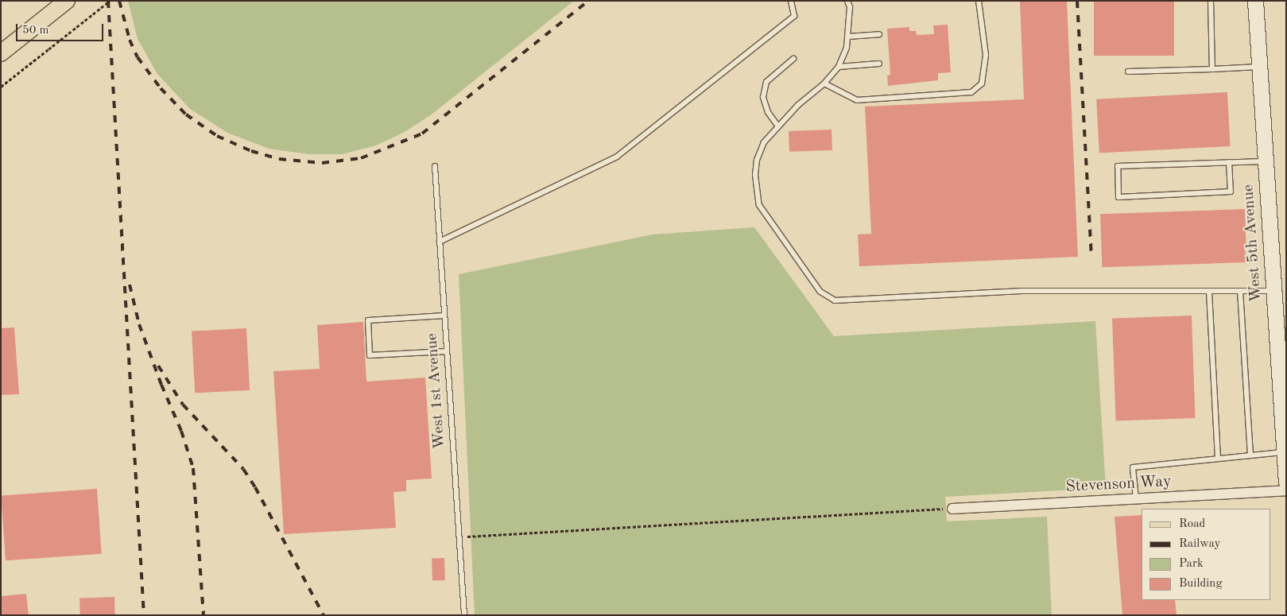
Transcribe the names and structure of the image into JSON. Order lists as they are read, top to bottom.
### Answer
{
  "streets": {
    "street": ["West 5th Avenue", "Stevenson Way"],
    "lane": ["West 1st Avenue"]
  },
  "legend": [
    "Road",
    "Railway",
    "Park",
    "Building"
  ],
  "scale_bar": "50 m"
}
